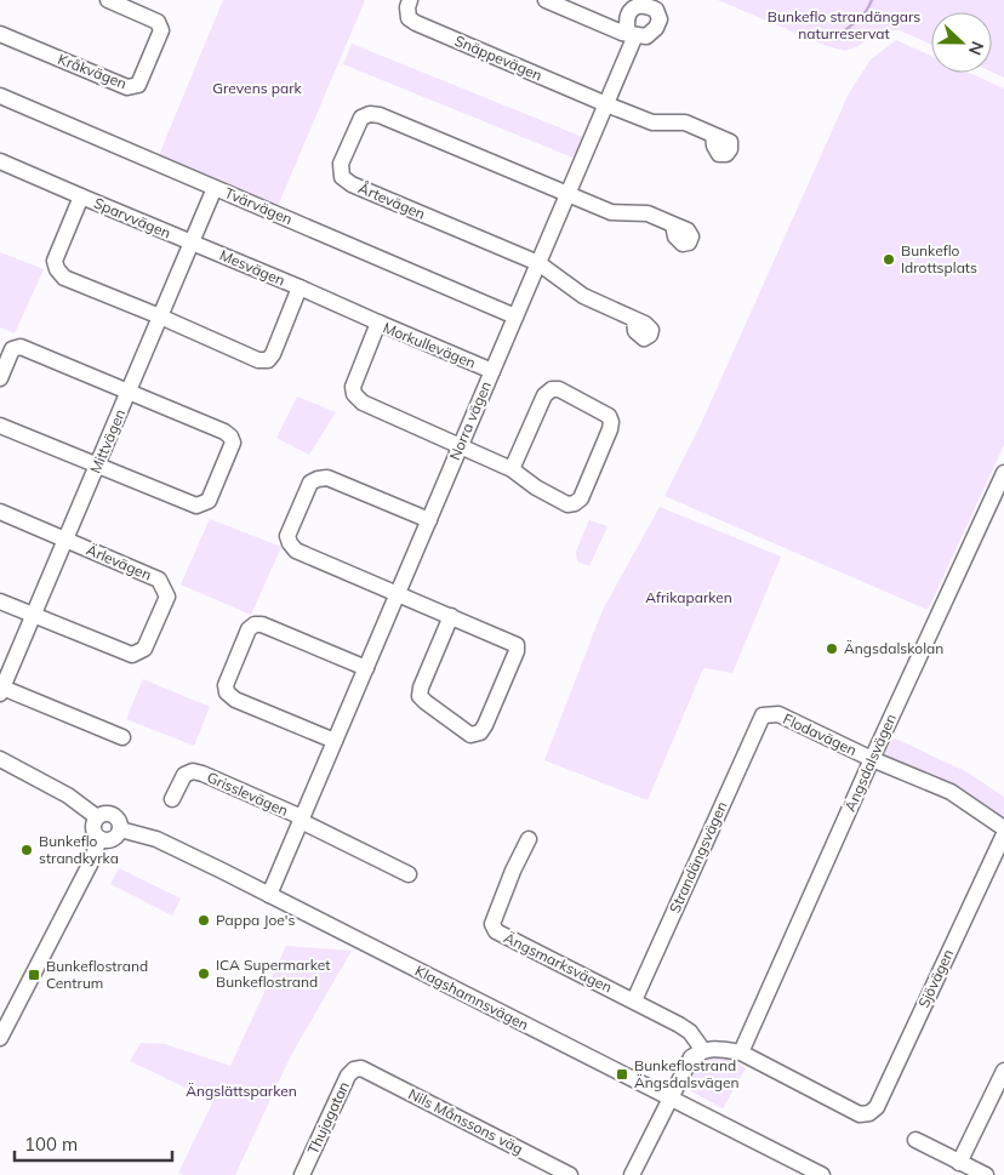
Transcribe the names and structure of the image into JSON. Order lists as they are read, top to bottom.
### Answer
{
  "streets": {
    "street": [
      "Snäppevägen",
      "Kråkvägen",
      "Årtevägen",
      "Tvärvägen",
      "Sparvvägen",
      "Mesvägen",
      "Morkullevägen",
      "Norra vägen",
      "Mittvägen",
      "Ärlevägen",
      "Flodavägen",
      "Ängsdalsvägen",
      "Grisslevägen",
      "Strandängsvägen",
      "Ängsmarksvägen",
      "Sjövägen",
      "Klagshamnsvägen",
      "Thujagatan",
      "Nils Månssons väg"
    ]
  },
  "crossings": [
    ["Snäppevägen", "Norra vägen"],
    ["Årtevägen", "Norra vägen"],
    ["Tvärvägen", "Norra vägen"],
    ["Tvärvägen", "Mittvägen"],
    ["Sparvvägen", "Mesvägen"],
    ["Sparvvägen", "Mittvägen"],
    ["Mesvägen", "Mittvägen"],
    ["Morkullevägen", "Norra vägen"],
    ["Norra vägen", "Grisslevägen"],
    ["Norra vägen", "Klagshamnsvägen"],
    ["Mittvägen", "Ärlevägen"],
    ["Flodavägen", "Ängsdalsvägen"],
    ["Flodavägen", "Strandängsvägen"],
    ["Ängsdalsvägen", "Sjövägen"],
    ["Strandängsvägen", "Ängsmarksvägen"],
    ["Thujagatan", "Nils Månssons väg"]
  ],
  "parks": [
    "Bunkeflo strandängars naturreservat",
    "Grevens park",
    "Afrikaparken",
    "Ängslättsparken"
  ],
  "places": {
    "other": [
      "Bunkeflo Idrottsplats",
      "Ängsdalskolan",
      "Bunkeflo strandkyrka",
      "Pappa Joe's",
      "ICA Supermarket Bunkeflostrand"
    ],
    "transit": ["Bunkeflostrand Centrum", "Bunkeflostrand Ängsdalsvägen"]
  },
  "scale_bar": "100 m",
  "north": "right"
}
